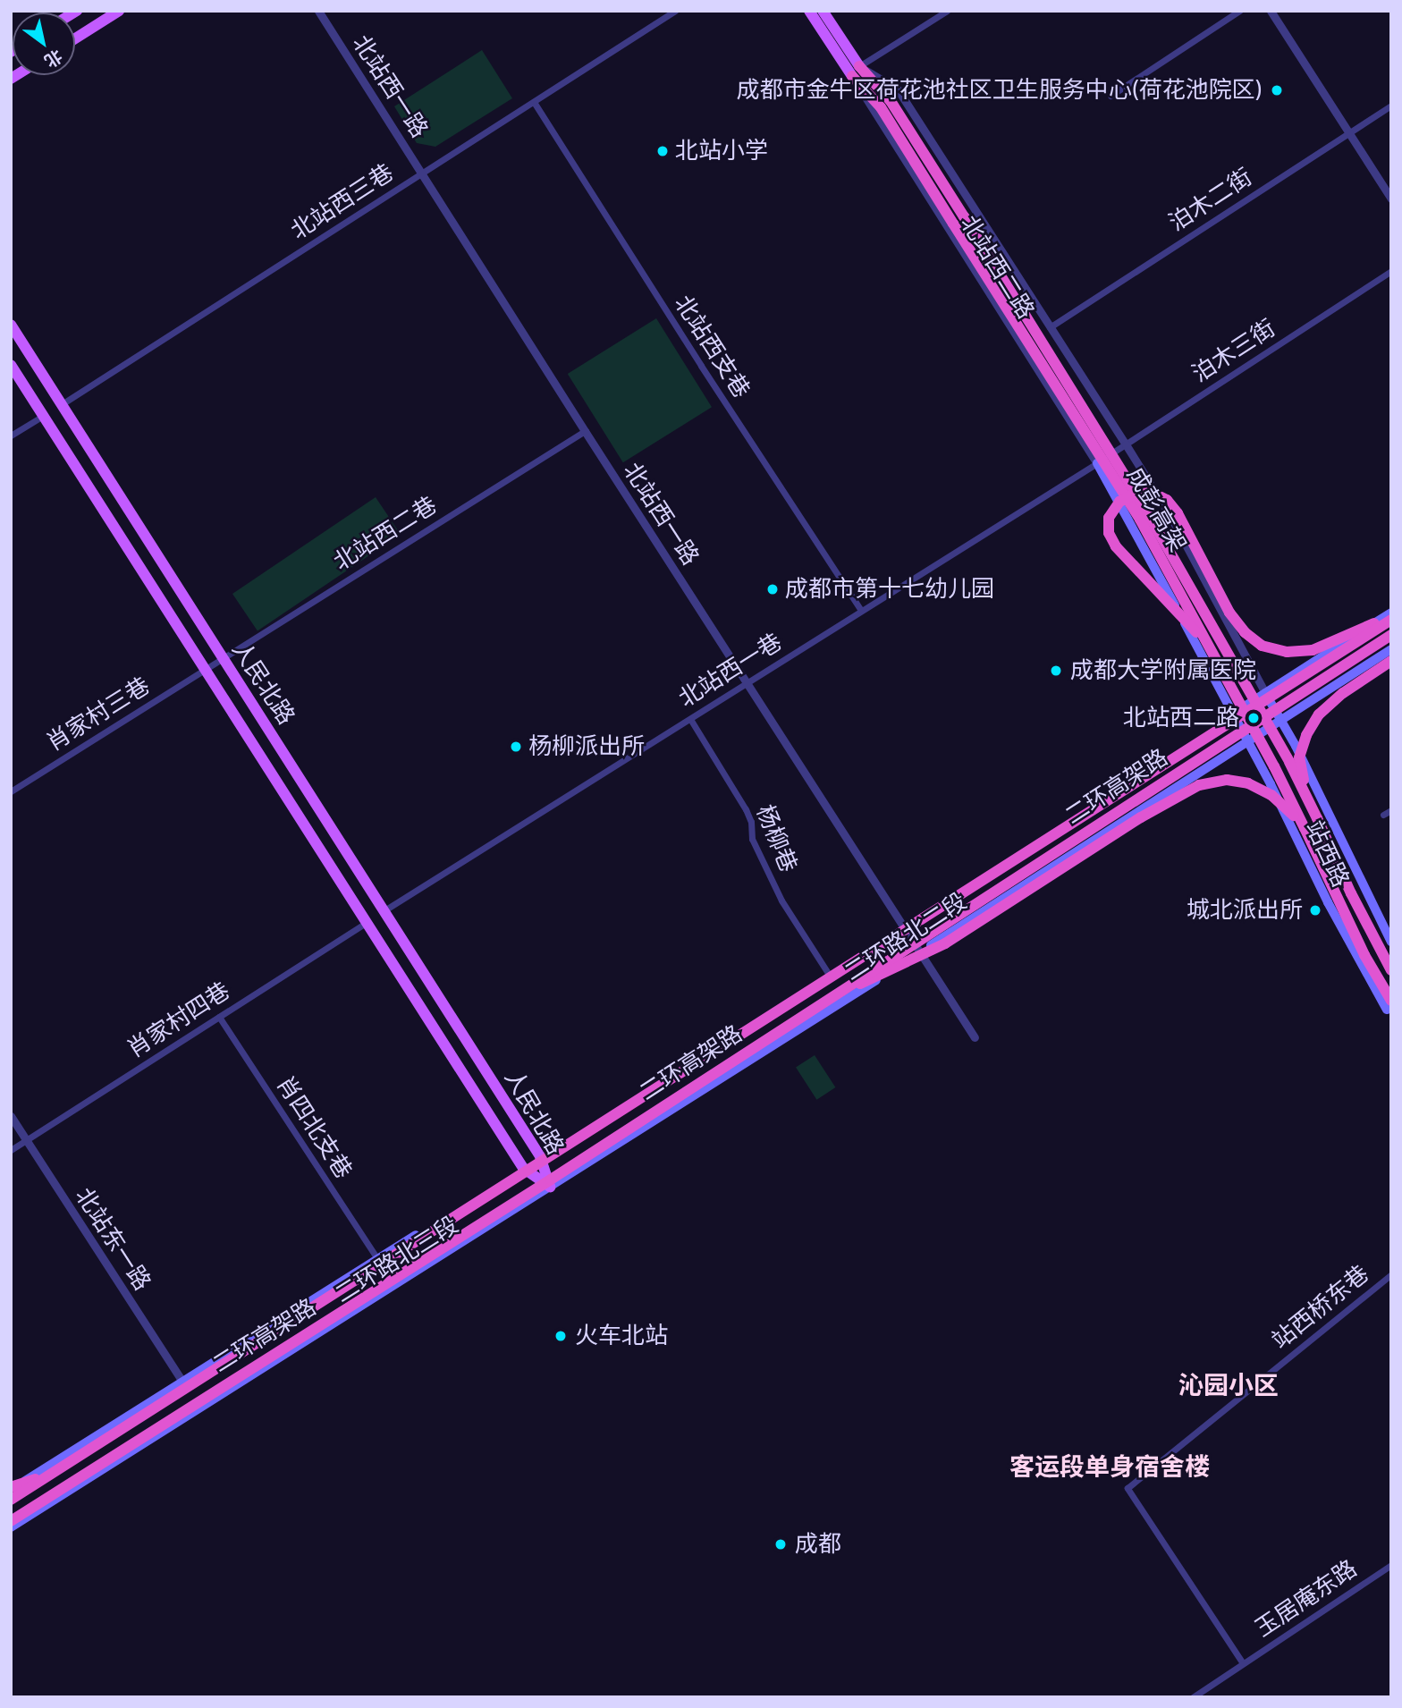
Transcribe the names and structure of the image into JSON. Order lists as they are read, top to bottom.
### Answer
{
  "streets": {
    "highway": ["成彭高架", "二环高架路"],
    "main road": [
      "北站西二路",
      "人民北路",
      "站西路",
      "二环路北二段",
      "二环路北三段"
    ],
    "street": [
      "北站西一路",
      "泊木二街",
      "北站西三巷",
      "北站西支巷",
      "泊木三街",
      "北站西二巷",
      "北站西一巷",
      "肖家村三巷",
      "杨柳巷",
      "肖家村四巷",
      "肖四北支巷",
      "北站东一路",
      "站西桥东巷",
      "玉居庵东路"
    ]
  },
  "crossings": [
    ["北站西一路", "北站西三巷"],
    ["北站西一路", "北站西二巷"],
    ["北站西一路", "北站西一巷"],
    ["北站西一路", "二环路北二段"],
    ["泊木二街", "北站西二路"],
    ["北站西三巷", "北站西支巷"],
    ["北站西三巷", "人民北路"],
    ["北站西二路", "泊木三街"],
    ["北站西二路", "成彭高架"],
    ["北站西二路", "北站西一巷"],
    ["北站西二路", "站西路"],
    ["北站西二路", "二环路北二段"],
    ["北站西支巷", "北站西一巷"],
    ["泊木三街", "北站西一巷"],
    ["成彭高架", "站西路"],
    ["北站西二巷", "人民北路"],
    ["北站西二巷", "肖家村三巷"],
    ["北站西一巷", "人民北路"],
    ["北站西一巷", "杨柳巷"],
    ["人民北路", "肖家村三巷"],
    ["人民北路", "二环路北二段"],
    ["人民北路", "肖家村四巷"],
    ["人民北路", "二环路北三段"],
    ["二环高架路", "二环路北二段"],
    ["杨柳巷", "二环路北二段"],
    ["站西路", "二环路北二段"],
    ["二环路北二段", "二环路北三段"],
    ["肖家村四巷", "肖四北支巷"],
    ["肖家村四巷", "北站东一路"],
    ["肖四北支巷", "二环路北三段"],
    ["北站东一路", "二环路北三段"],
    ["站西桥东巷", "玉居庵东路"]
  ],
  "districts": ["沁园小区", "客运段单身宿舍楼"],
  "places": [
    "成都市金牛区荷花池社区卫生服务中心(荷花池院区)",
    "北站小学",
    "成都市第十七幼儿园",
    "成都大学附属医院",
    "北站西二路",
    "杨柳派出所",
    "城北派出所",
    "火车北站",
    "成都"
  ],
  "north": "bottom right"
}
